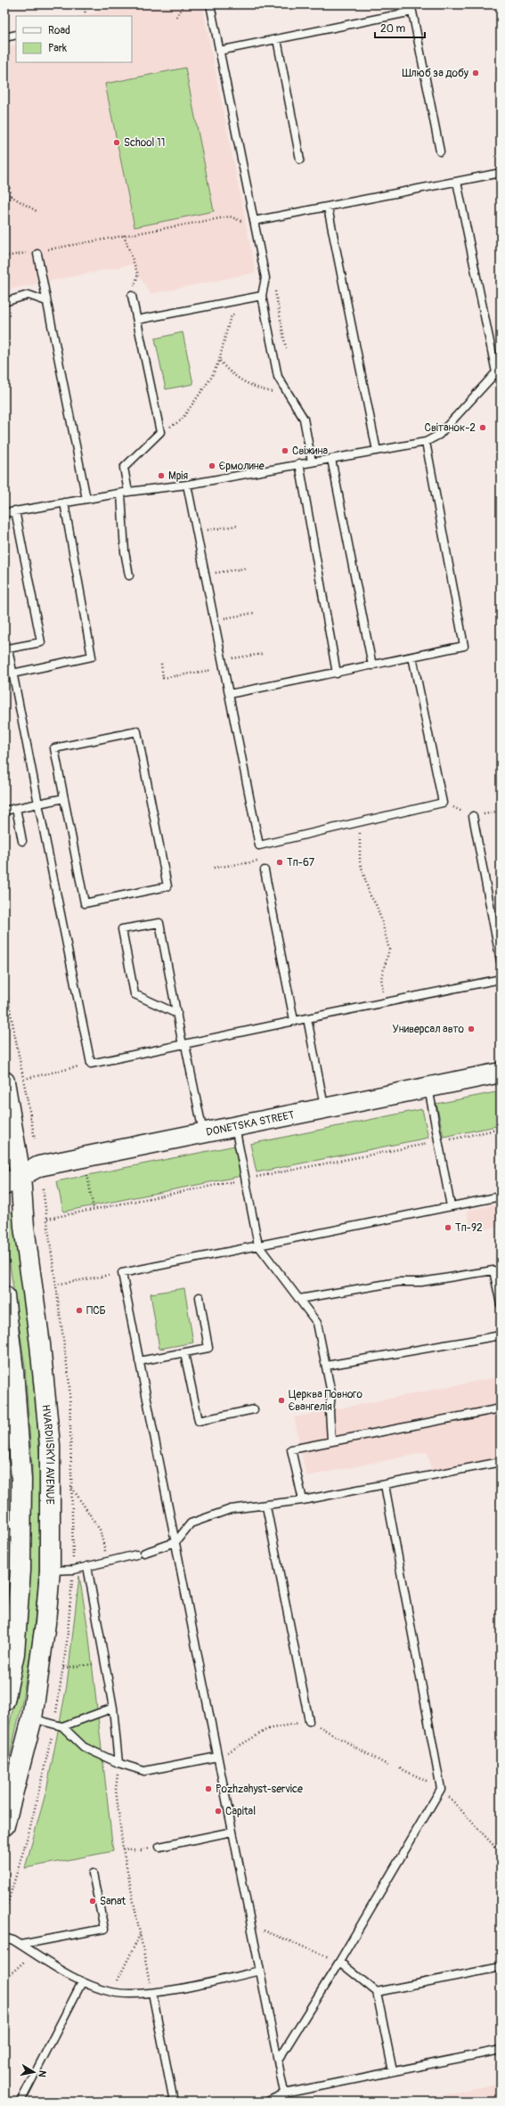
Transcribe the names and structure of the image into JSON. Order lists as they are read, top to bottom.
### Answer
{
  "streets": {
    "main road": ["DONETSKA STREET", "HVARDIISKYI AVENUE"]
  },
  "crossings": [
    ["DONETSKA STREET", "HVARDIISKYI AVENUE"]
  ],
  "places": [
    "Шлюб за добу",
    "School 11",
    "Світанок-2",
    "Свіжина",
    "Єрмолине",
    "Мрія",
    "Тп-67",
    "Универсал авто",
    "Тп-92",
    "ПСБ",
    "Церква Повного Євангелія",
    "Pozhzahyst-service",
    "Capital",
    "Sanat"
  ],
  "legend": ["Road", "Park"],
  "scale_bar": "20 m",
  "north": "right"
}
